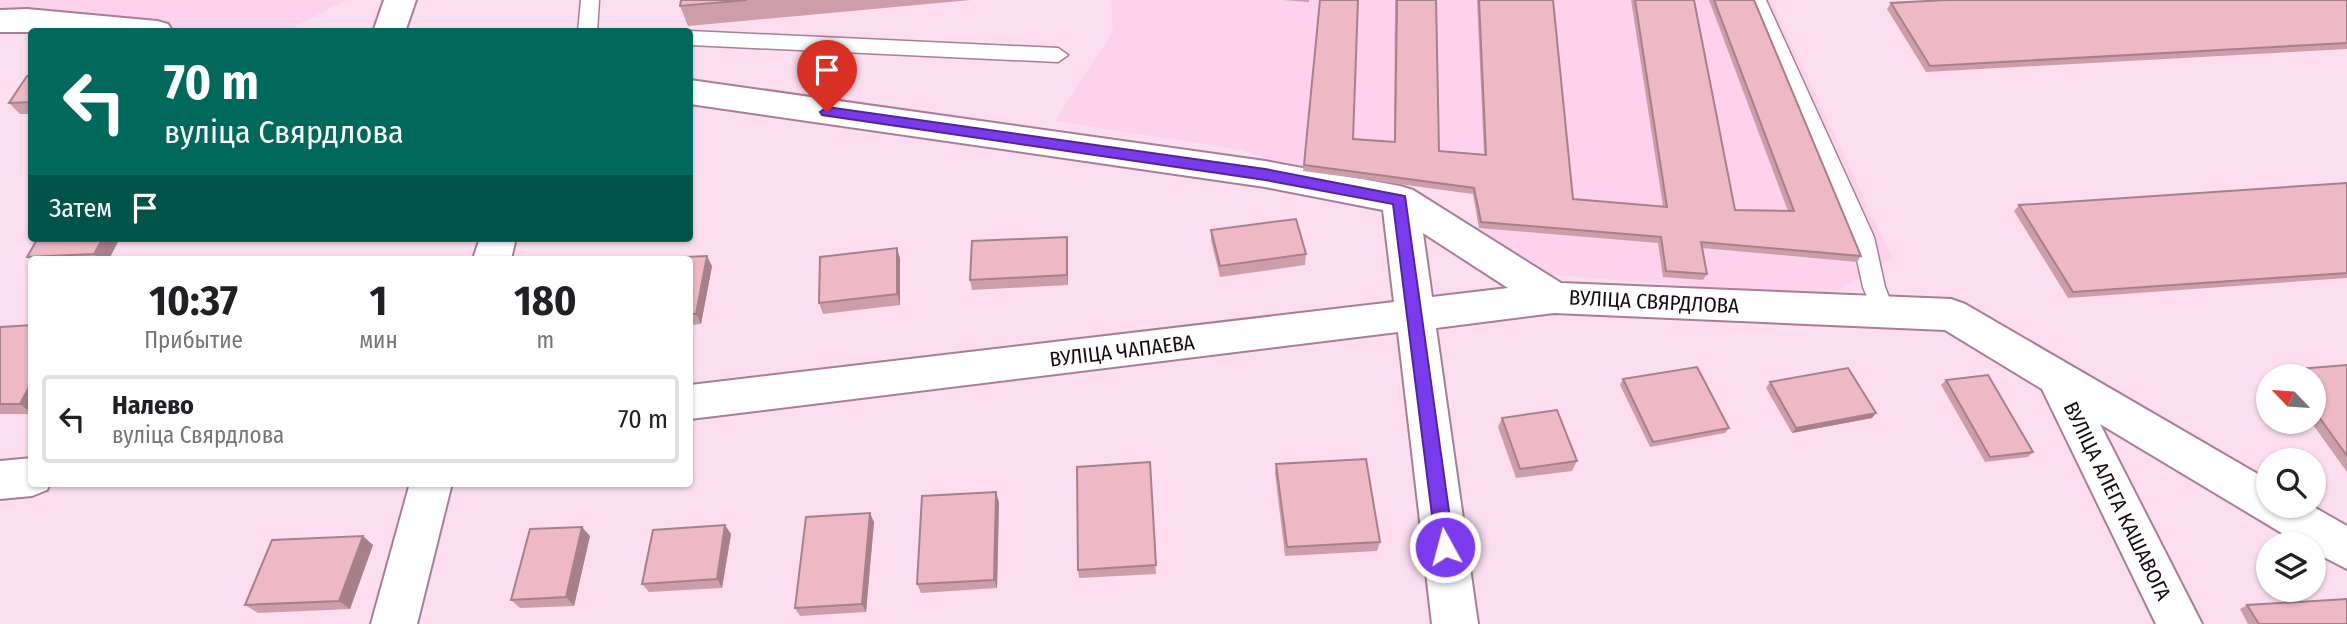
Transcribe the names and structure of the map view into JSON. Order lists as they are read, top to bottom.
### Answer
{
  "streets": {
    "street": ["ВУЛІЦА СВЯРДЛОВА", "ВУЛІЦА ЧАПАЕВА", "ВУЛІЦА АЛЕГА КАШАВОГА"]
  },
  "crossings": [
    ["ВУЛІЦА СВЯРДЛОВА", "ВУЛІЦА ЧАПАЕВА"],
    ["ВУЛІЦА СВЯРДЛОВА", "ВУЛІЦА АЛЕГА КАШАВОГА"]
  ],
  "north": "top left",
  "page": {
    "turn": ["70 m", "вуліца Свярдлова"],
    "then": "Затем",
    "eta": [
      "10:37",
      "Прибытие",
      "1",
      "мин",
      "180",
      "m"
    ],
    "list": [
      {
        "name": "Налево",
        "note": "вуліца Свярдлова",
        "value": "70 m"
      }
    ]
  }
}
